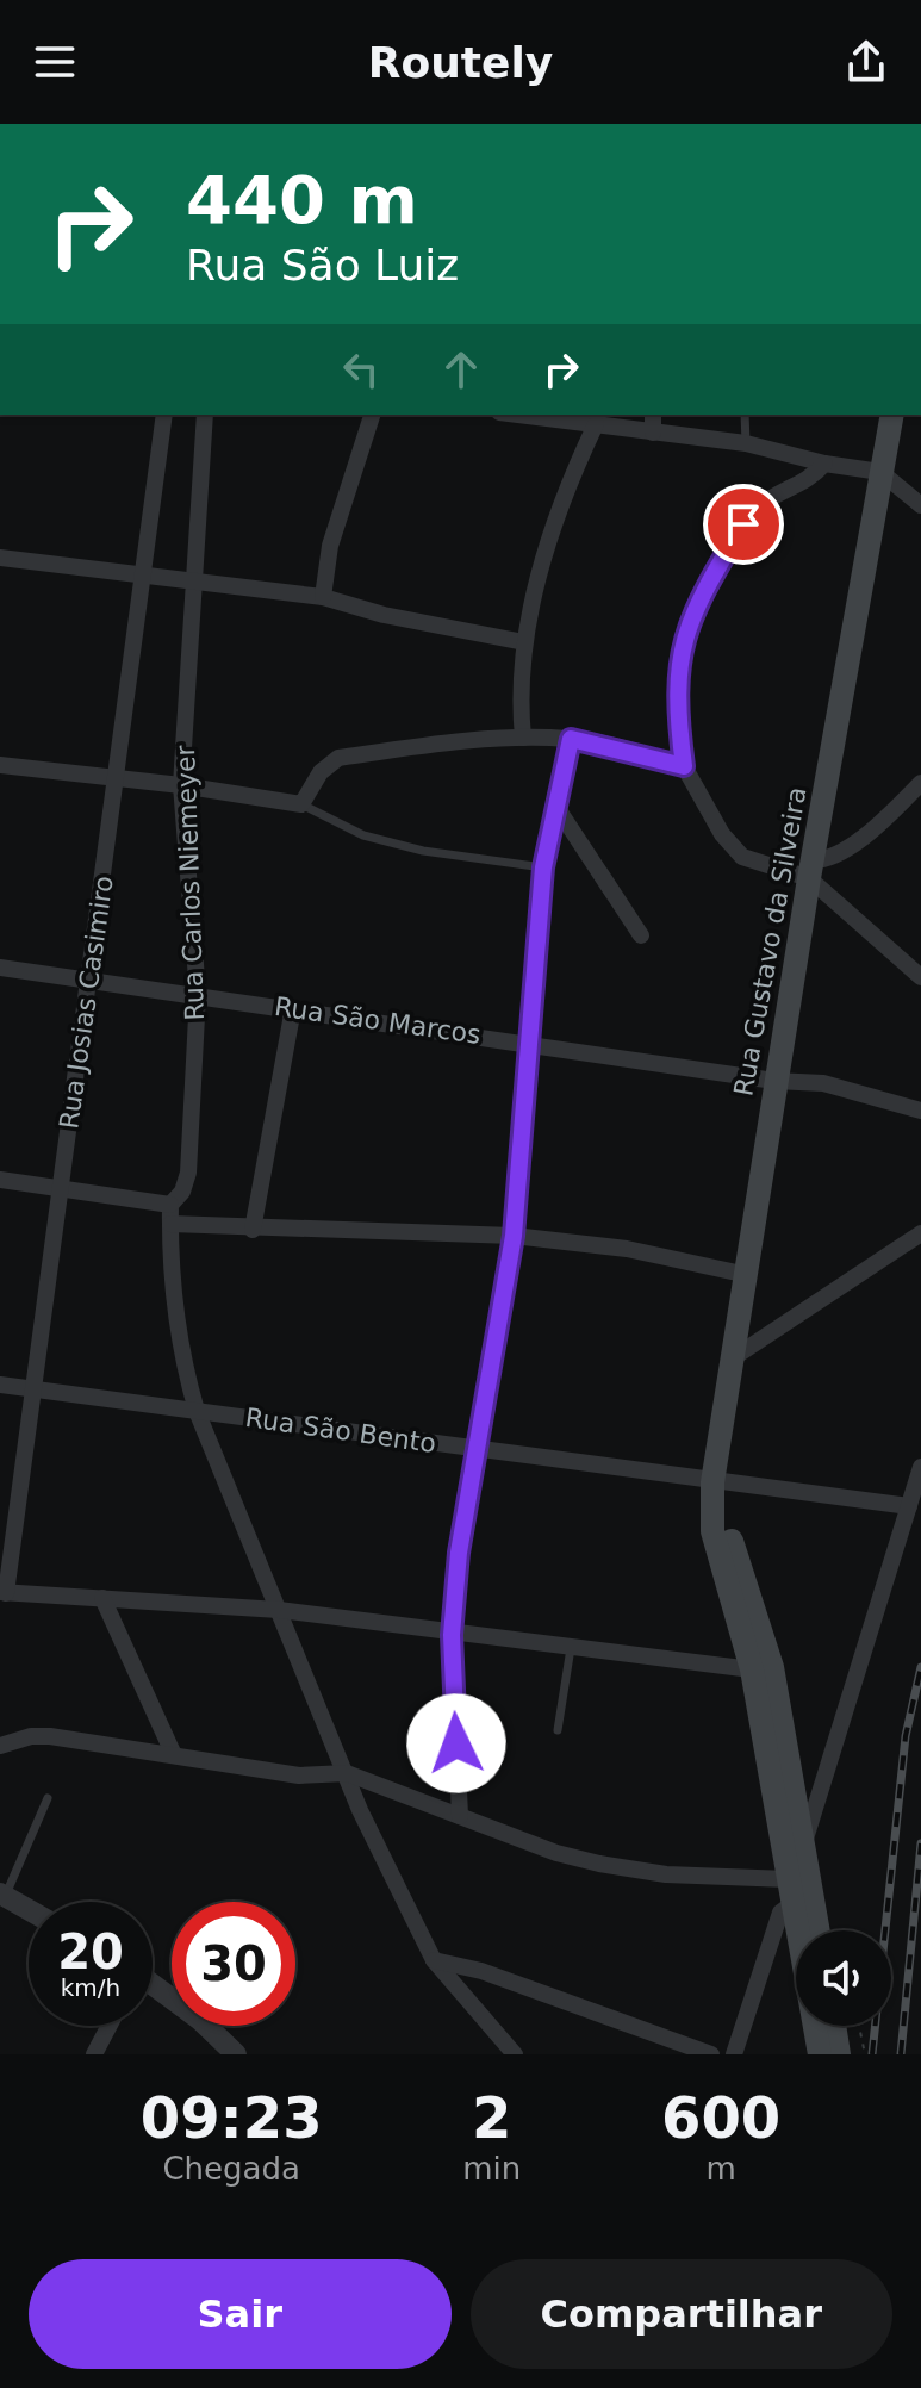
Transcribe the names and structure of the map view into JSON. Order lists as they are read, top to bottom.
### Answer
{
  "streets": {
    "main road": ["Rua Gustavo da Silveira"],
    "street": [
      "Rua Carlos Niemeyer",
      "Rua Josias Casimiro",
      "Rua São Marcos",
      "Rua São Bento"
    ]
  },
  "crossings": [
    ["Rua Carlos Niemeyer", "Rua São Marcos"],
    ["Rua Carlos Niemeyer", "Rua São Bento"],
    ["Rua Gustavo da Silveira", "Rua São Marcos"],
    ["Rua Gustavo da Silveira", "Rua São Bento"],
    ["Rua Josias Casimiro", "Rua São Marcos"],
    ["Rua Josias Casimiro", "Rua São Bento"]
  ],
  "page": {
    "header": "Routely",
    "turn": ["440 m", "Rua São Luiz"],
    "speed": "20 km/h",
    "limit": "30",
    "eta": [
      "09:23",
      "Chegada",
      "2",
      "min",
      "600",
      "m"
    ],
    "buttons": ["Sair", "Compartilhar"]
  }
}
